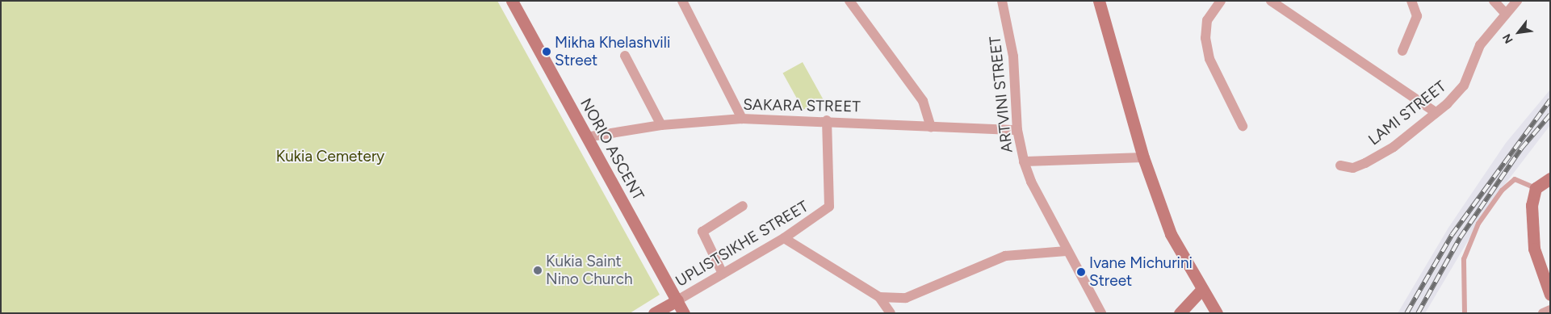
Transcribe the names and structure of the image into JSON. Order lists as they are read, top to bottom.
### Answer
{
  "streets": {
    "street": [
      "ARTVINI STREET",
      "SAKARA STREET",
      "LAMI STREET",
      "NORIO ASCENT",
      "UPLISTSIKHE STREET"
    ]
  },
  "crossings": [
    ["ARTVINI STREET", "SAKARA STREET"],
    ["SAKARA STREET", "NORIO ASCENT"],
    ["SAKARA STREET", "UPLISTSIKHE STREET"],
    ["NORIO ASCENT", "UPLISTSIKHE STREET"]
  ],
  "parks": ["Kukia Cemetery"],
  "places": ["Mikha Khelashvili Street", "Kukia Saint Nino Church", "Ivane Michurini Street"],
  "north": "bottom left"
}
